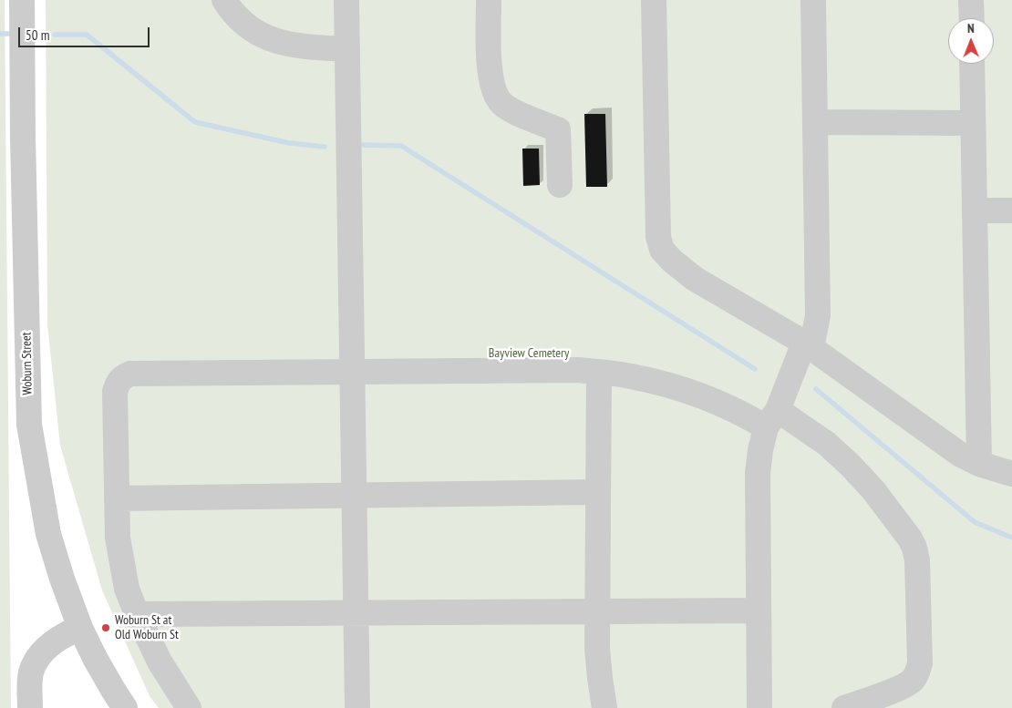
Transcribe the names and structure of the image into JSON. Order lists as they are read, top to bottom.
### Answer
{
  "streets": {
    "street": ["Woburn Street"]
  },
  "parks": ["Bayview Cemetery"],
  "places": ["Woburn St at Old Woburn St"],
  "scale_bar": "50 m",
  "north": "top"
}
